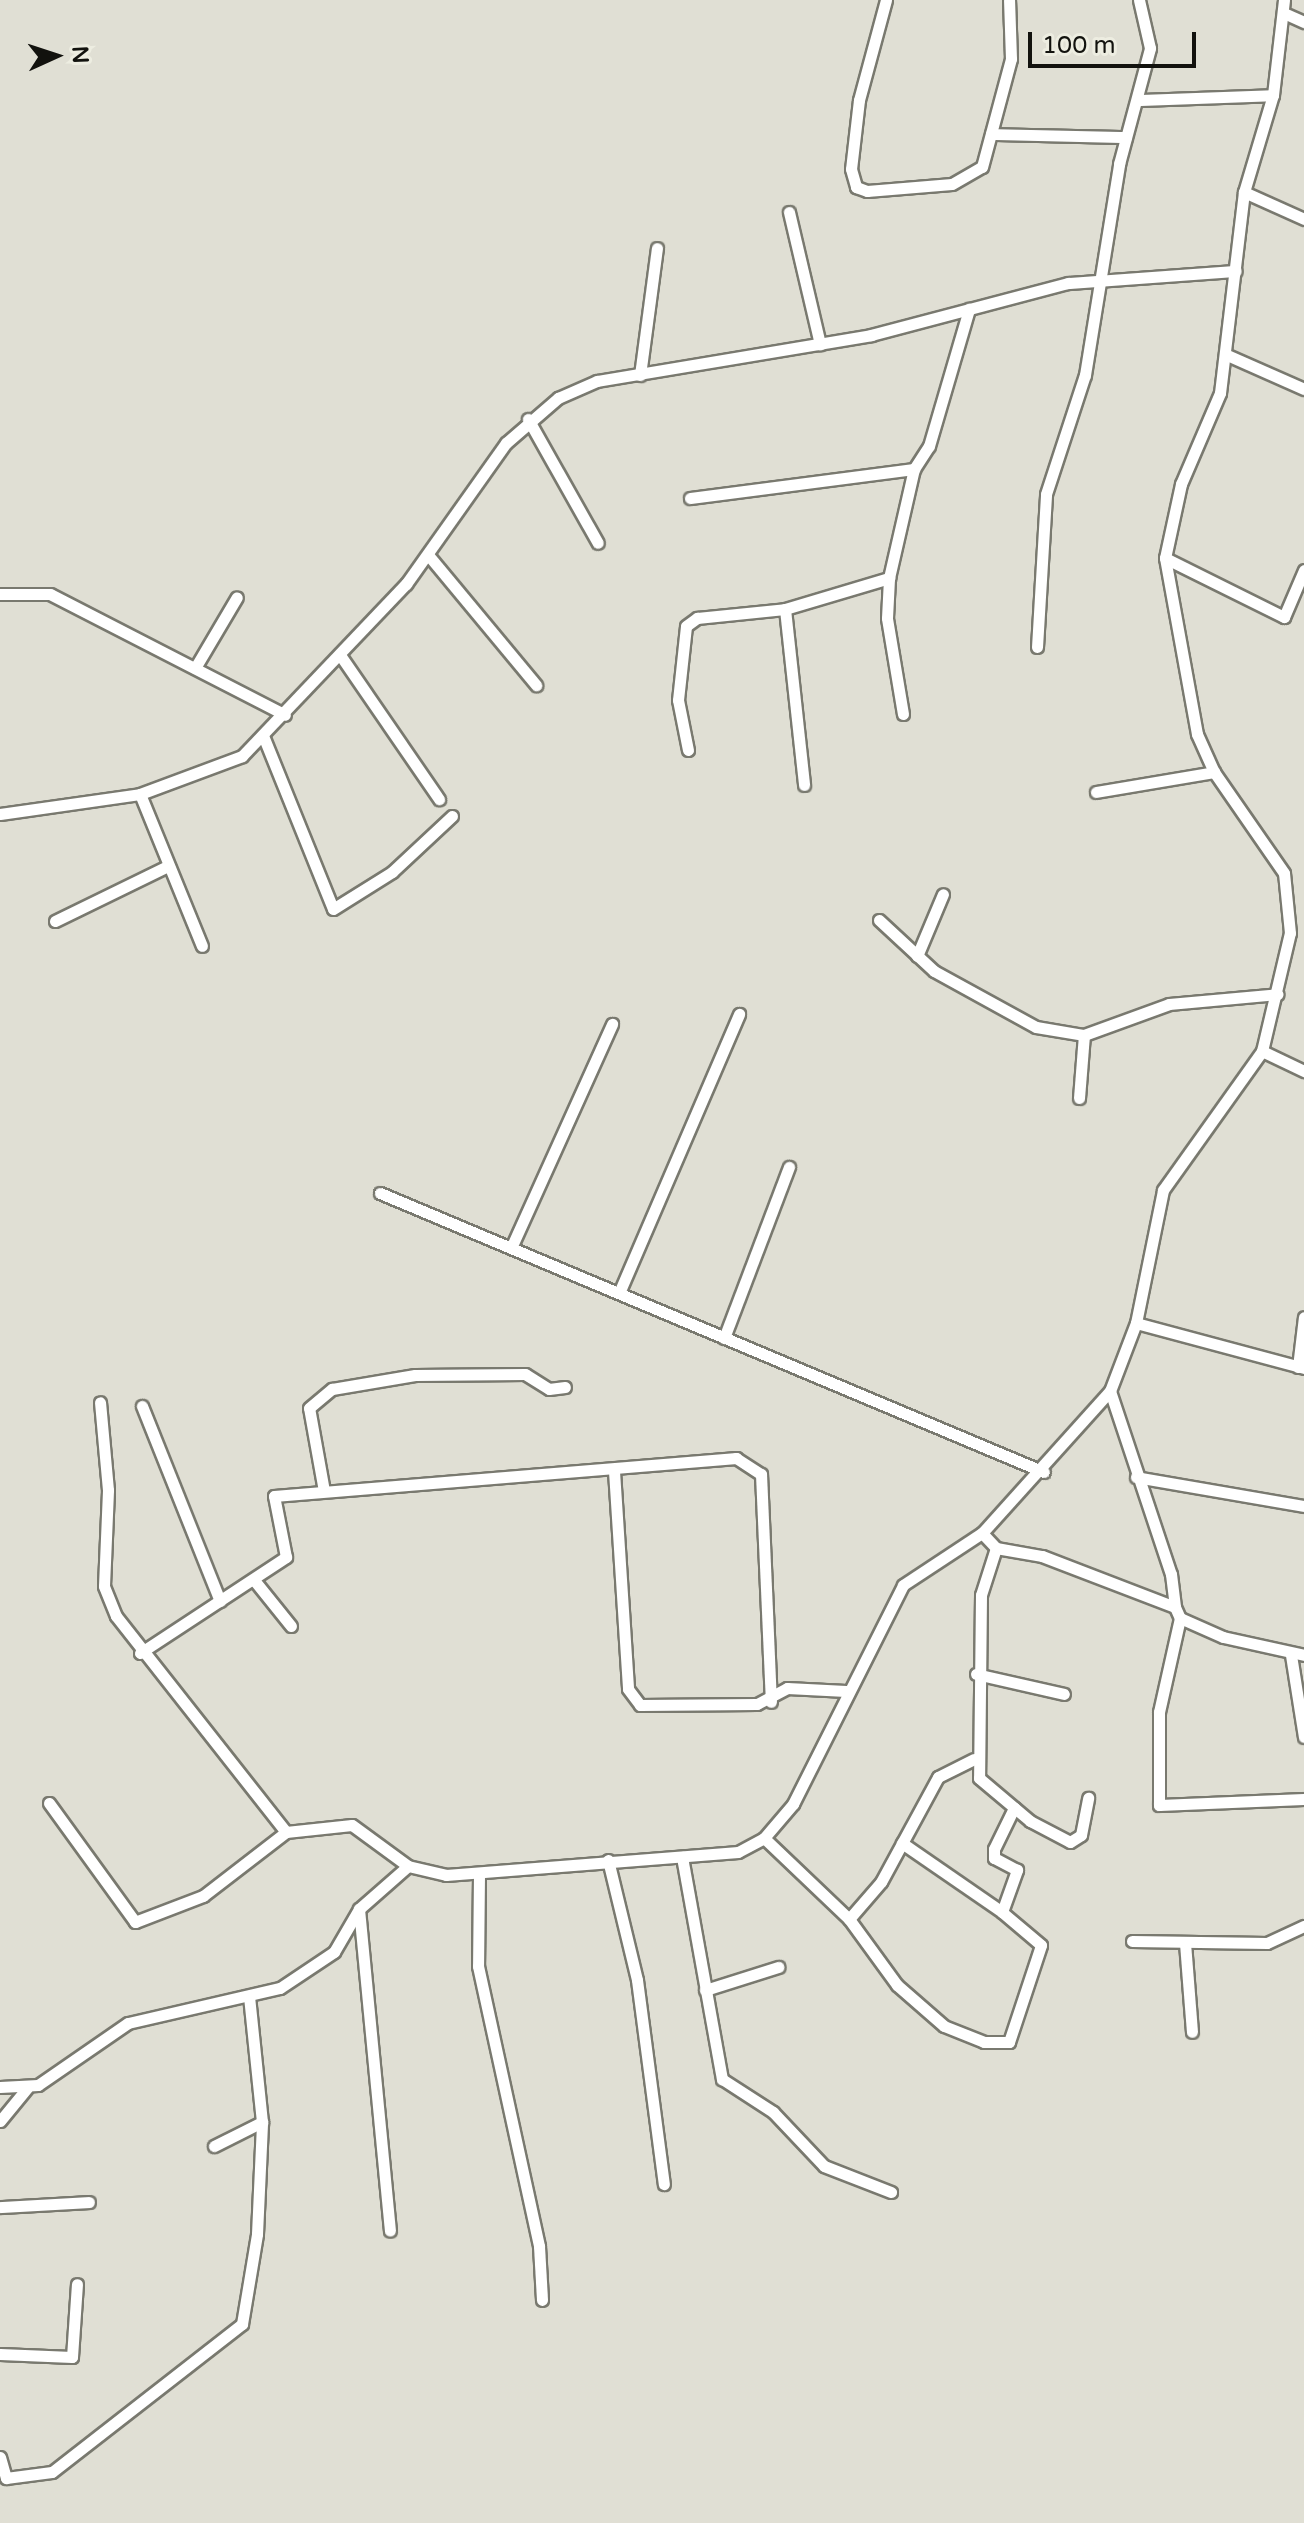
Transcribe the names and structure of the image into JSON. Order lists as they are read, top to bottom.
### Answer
{
  "scale_bar": "100 m",
  "north": "right"
}
